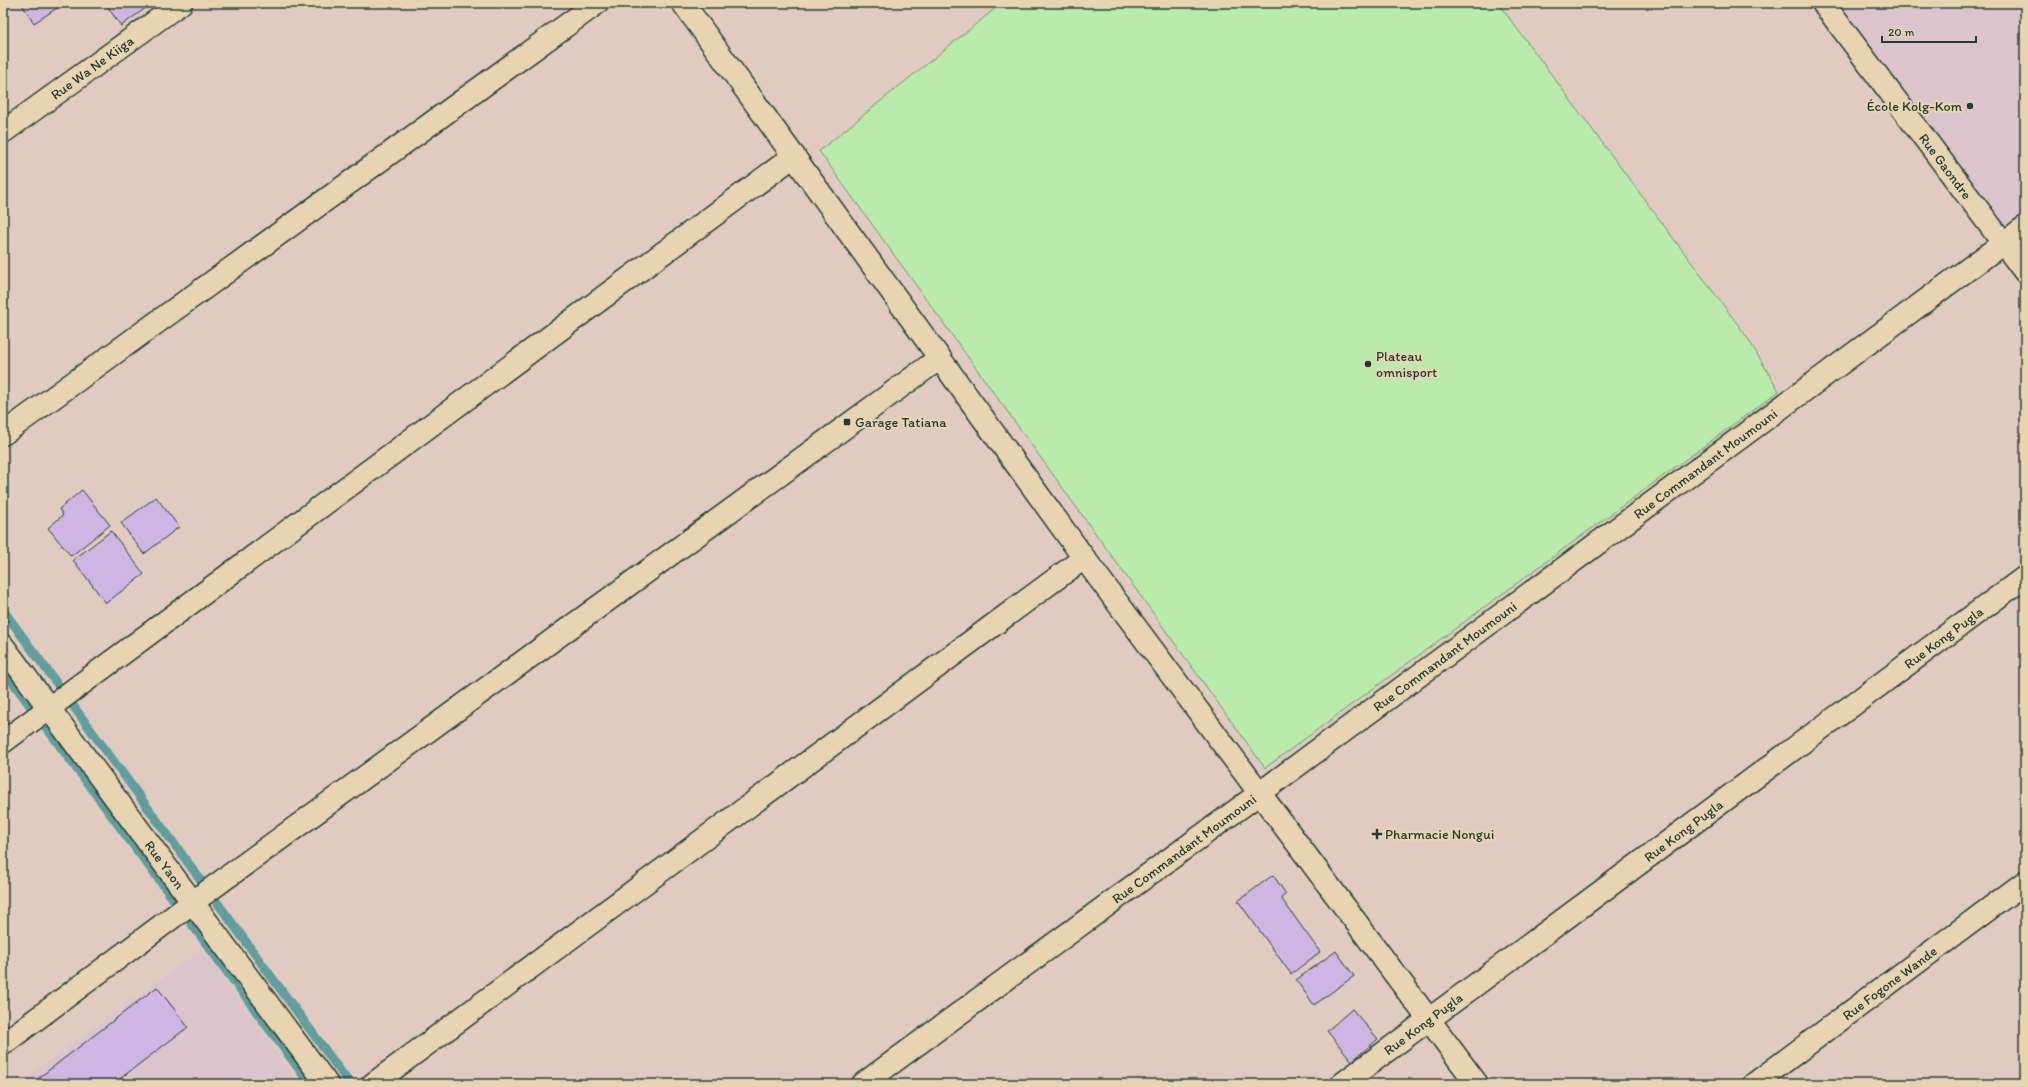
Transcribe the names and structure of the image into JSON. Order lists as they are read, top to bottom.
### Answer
{
  "streets": {
    "street": [
      "Rue Wa Ne Kiiga",
      "Rue Gaondre",
      "Rue Commandant Moumouni",
      "Rue Kong Pugla",
      "Rue Yaon",
      "Rue Fogone Wande"
    ]
  },
  "crossings": [
    ["Rue Gaondre", "Rue Commandant Moumouni"]
  ],
  "places": {
    "other": ["École Kolg-Kom", "Plateau omnisport"],
    "transit": ["Garage Tatiana"],
    "health": ["Pharmacie Nongui"]
  },
  "scale_bar": "20 m"
}
